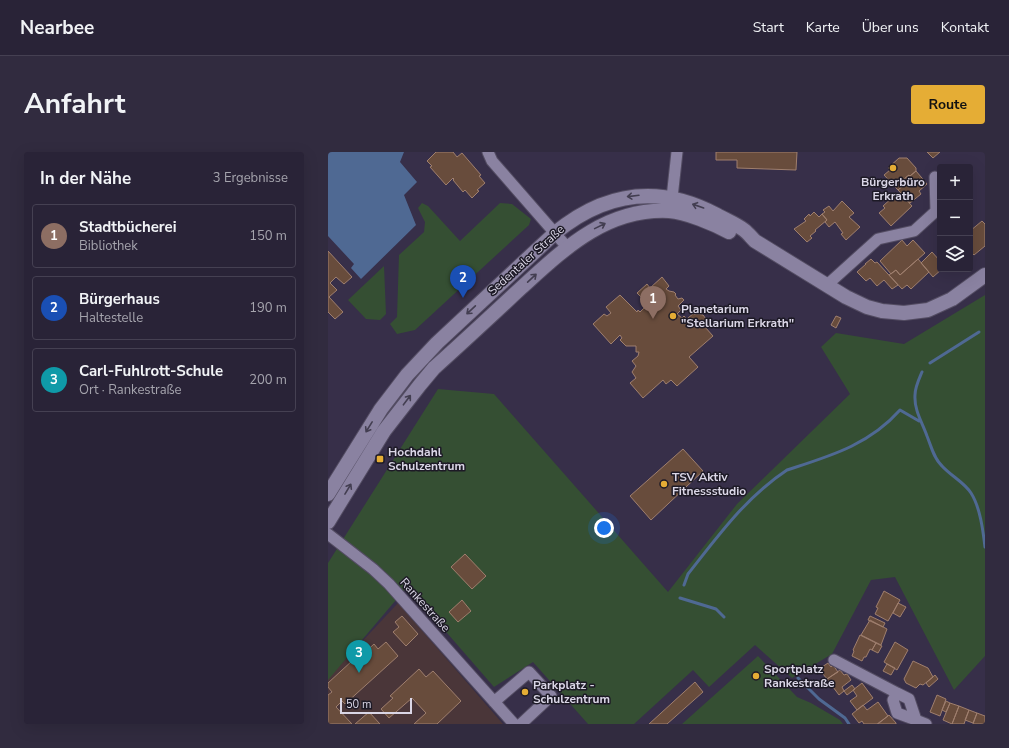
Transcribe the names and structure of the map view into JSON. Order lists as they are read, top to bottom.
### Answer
{
  "streets": {
    "street": ["Sedentaler Straße", "Rankestraße"]
  },
  "places": {
    "other": [
      "Bürgerbüro Erkrath",
      "Planetarium \"Stellarium Erkrath\"",
      "TSV Aktiv Fitnessstudio",
      "Sportplatz Rankestraße",
      "Parkplatz - Schulzentrum"
    ],
    "transit": ["Hochdahl Schulzentrum"]
  },
  "scale_bar": "50 m",
  "page": {
    "header": "Nearbee",
    "nav": [
      "Start",
      "Karte",
      "Über uns",
      "Kontakt"
    ],
    "title": "Anfahrt",
    "buttons": "Route",
    "heading": ["In der Nähe", "3 Ergebnisse"],
    "map_buttons": ["+", "−"],
    "list": [
      {
        "mark": "1",
        "name": "Stadtbücherei",
        "note": "Bibliothek",
        "value": "150 m"
      },
      {
        "mark": "2",
        "name": "Bürgerhaus",
        "note": "Haltestelle",
        "value": "190 m"
      },
      {
        "mark": "3",
        "name": "Carl-Fuhlrott-Schule",
        "note": "Ort · Rankestraße",
        "value": "200 m"
      }
    ],
    "pins": ["2", "1", "3"],
    "scale": "50 m"
  }
}
